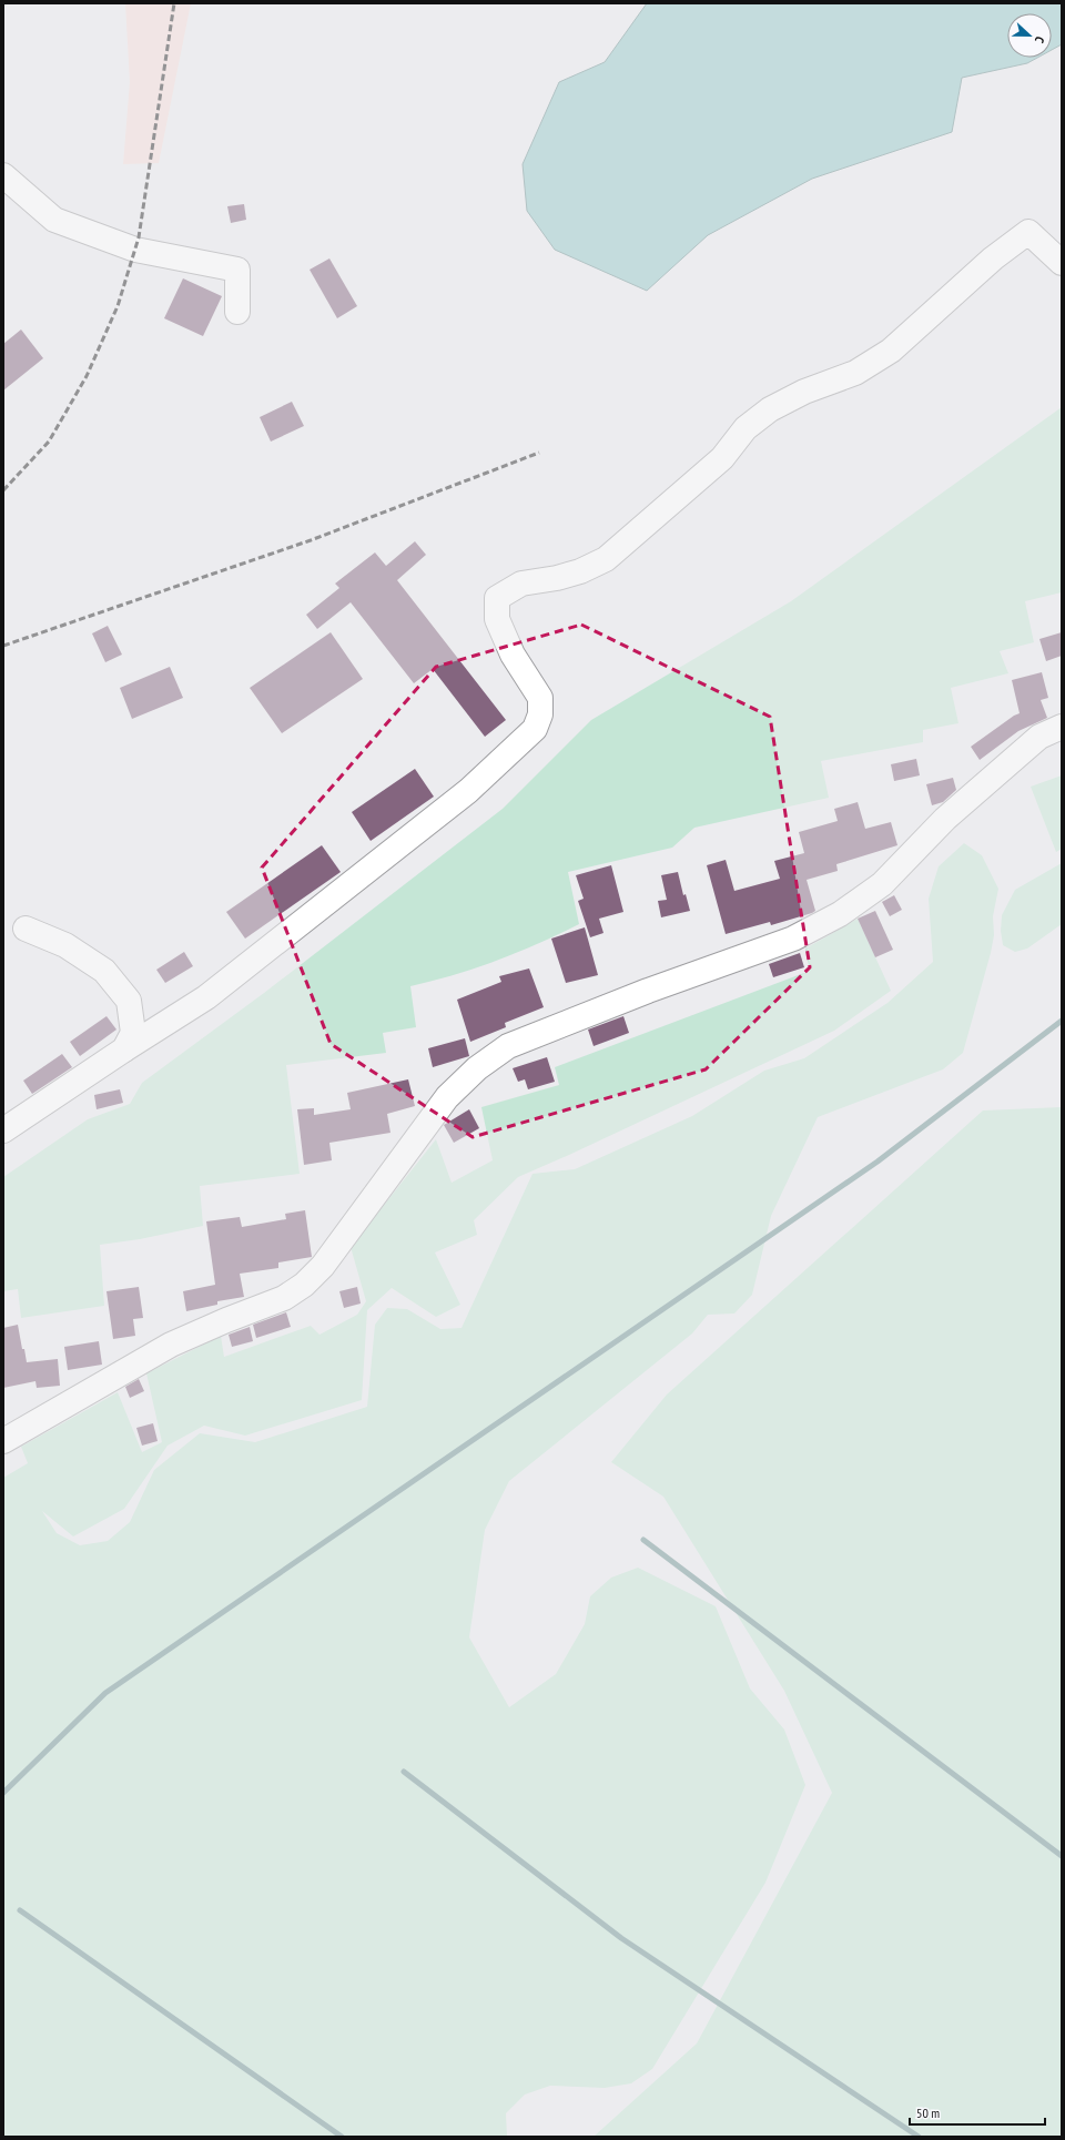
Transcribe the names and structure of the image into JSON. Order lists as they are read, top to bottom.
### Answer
{
  "scale_bar": "50 m",
  "north": "right"
}
